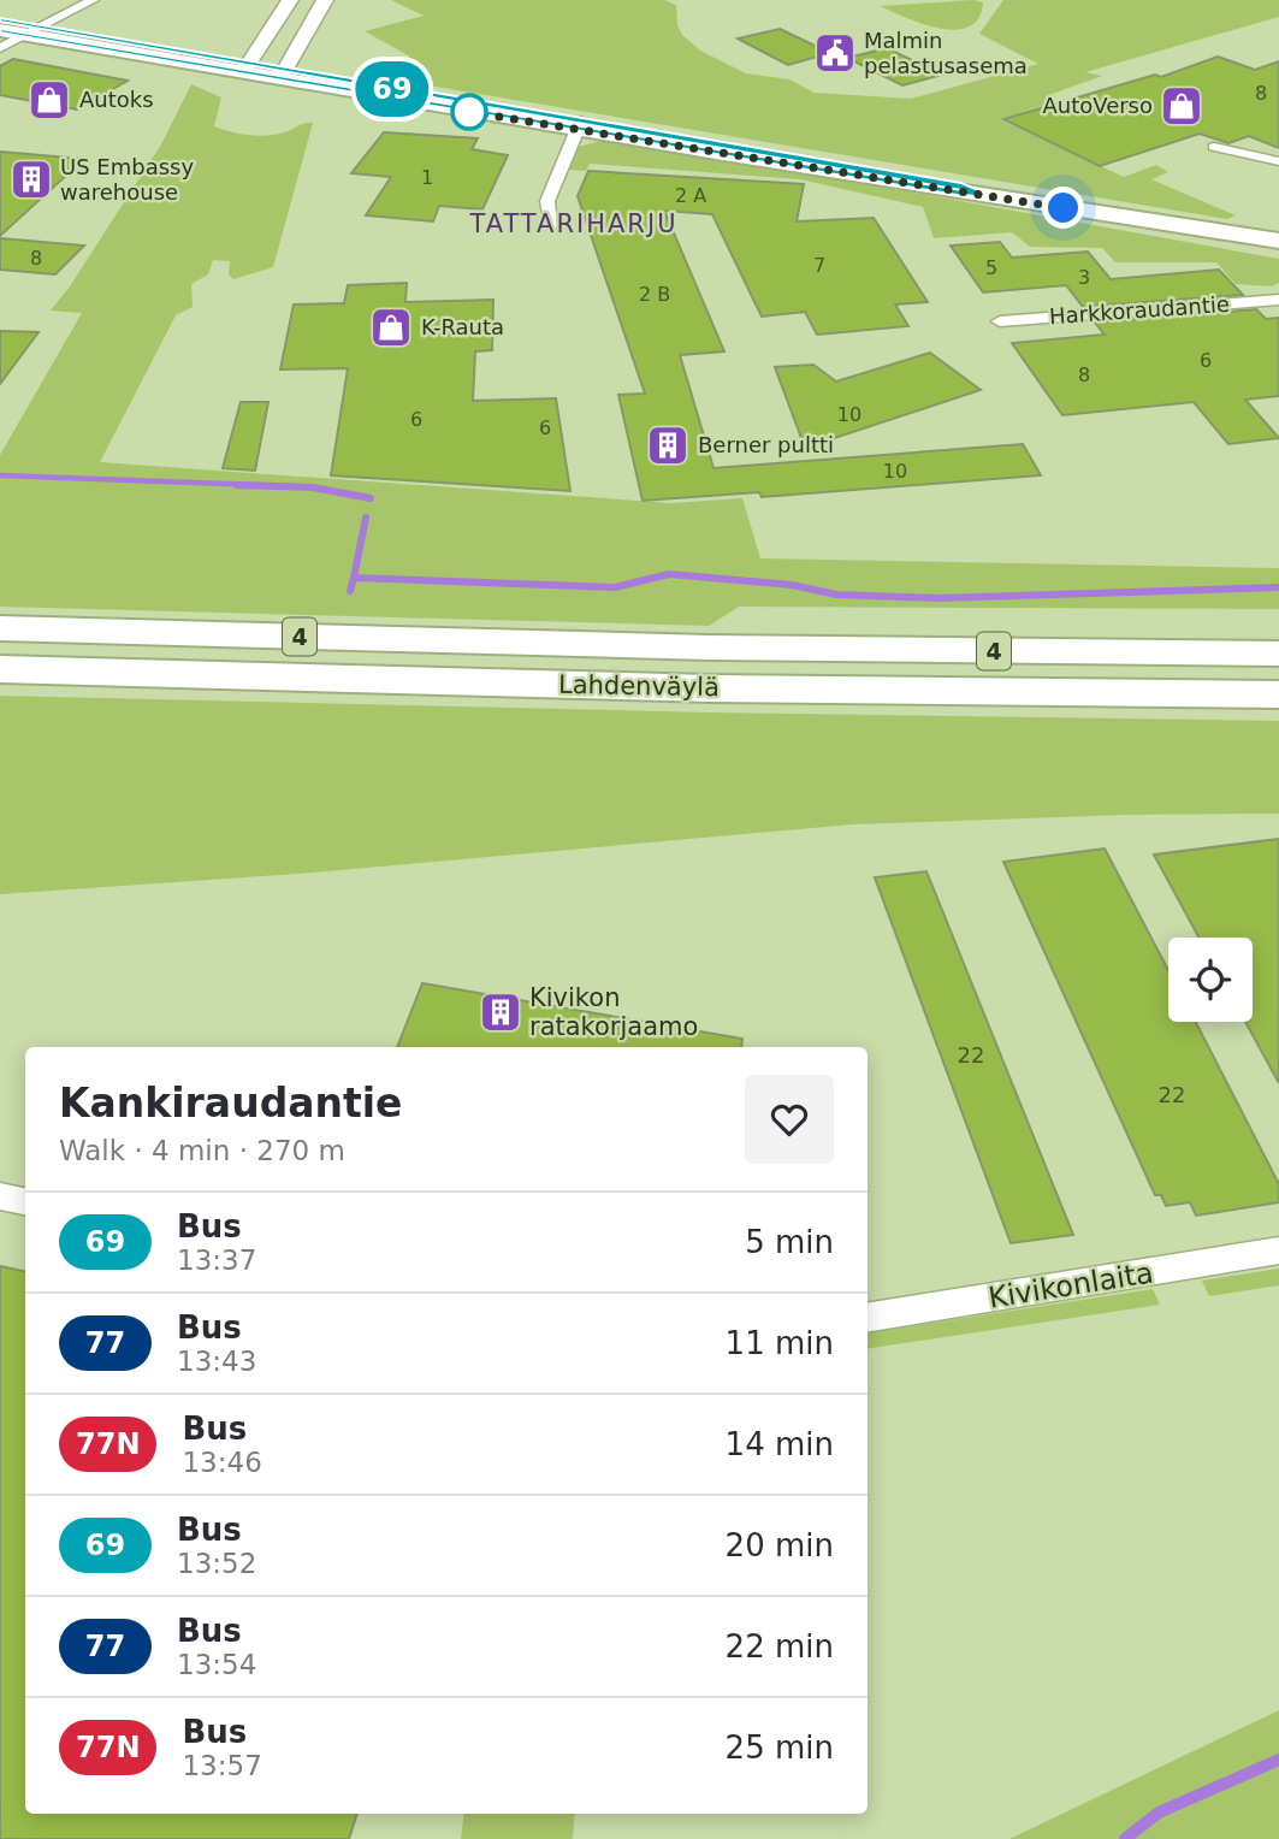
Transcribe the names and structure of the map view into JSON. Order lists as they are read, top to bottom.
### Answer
{
  "streets": {
    "highway": ["4", "Lahdenväylä"],
    "street": ["Harkkoraudantie", "Kivikonlaita"]
  },
  "districts": ["TATTARIHARJU"],
  "places": {
    "public building": ["Malmin pelastusasema"],
    "shop": ["Autoks", "AutoVerso", "K-Rauta"],
    "building": ["US Embassy warehouse", "Berner pultti", "Kivikon ratakorjaamo"]
  },
  "lines": ["bus line 69"],
  "house_numbers": [
    "8",
    "1",
    "2 A",
    "8",
    "7",
    "5",
    "3",
    "2 B",
    "6",
    "8",
    "10",
    "6",
    "6",
    "10",
    "22",
    "22"
  ],
  "page": {
    "on_map": "69",
    "heading": ["Kankiraudantie", "Walk · 4 min · 270 m"],
    "list": [
      {
        "mark": "69",
        "name": "Bus",
        "note": "13:37",
        "value": "5 min"
      },
      {
        "mark": "77",
        "name": "Bus",
        "note": "13:43",
        "value": "11 min"
      },
      {
        "mark": "77N",
        "name": "Bus",
        "note": "13:46",
        "value": "14 min"
      },
      {
        "mark": "69",
        "name": "Bus",
        "note": "13:52",
        "value": "20 min"
      },
      {
        "mark": "77",
        "name": "Bus",
        "note": "13:54",
        "value": "22 min"
      },
      {
        "mark": "77N",
        "name": "Bus",
        "note": "13:57",
        "value": "25 min"
      }
    ]
  }
}
